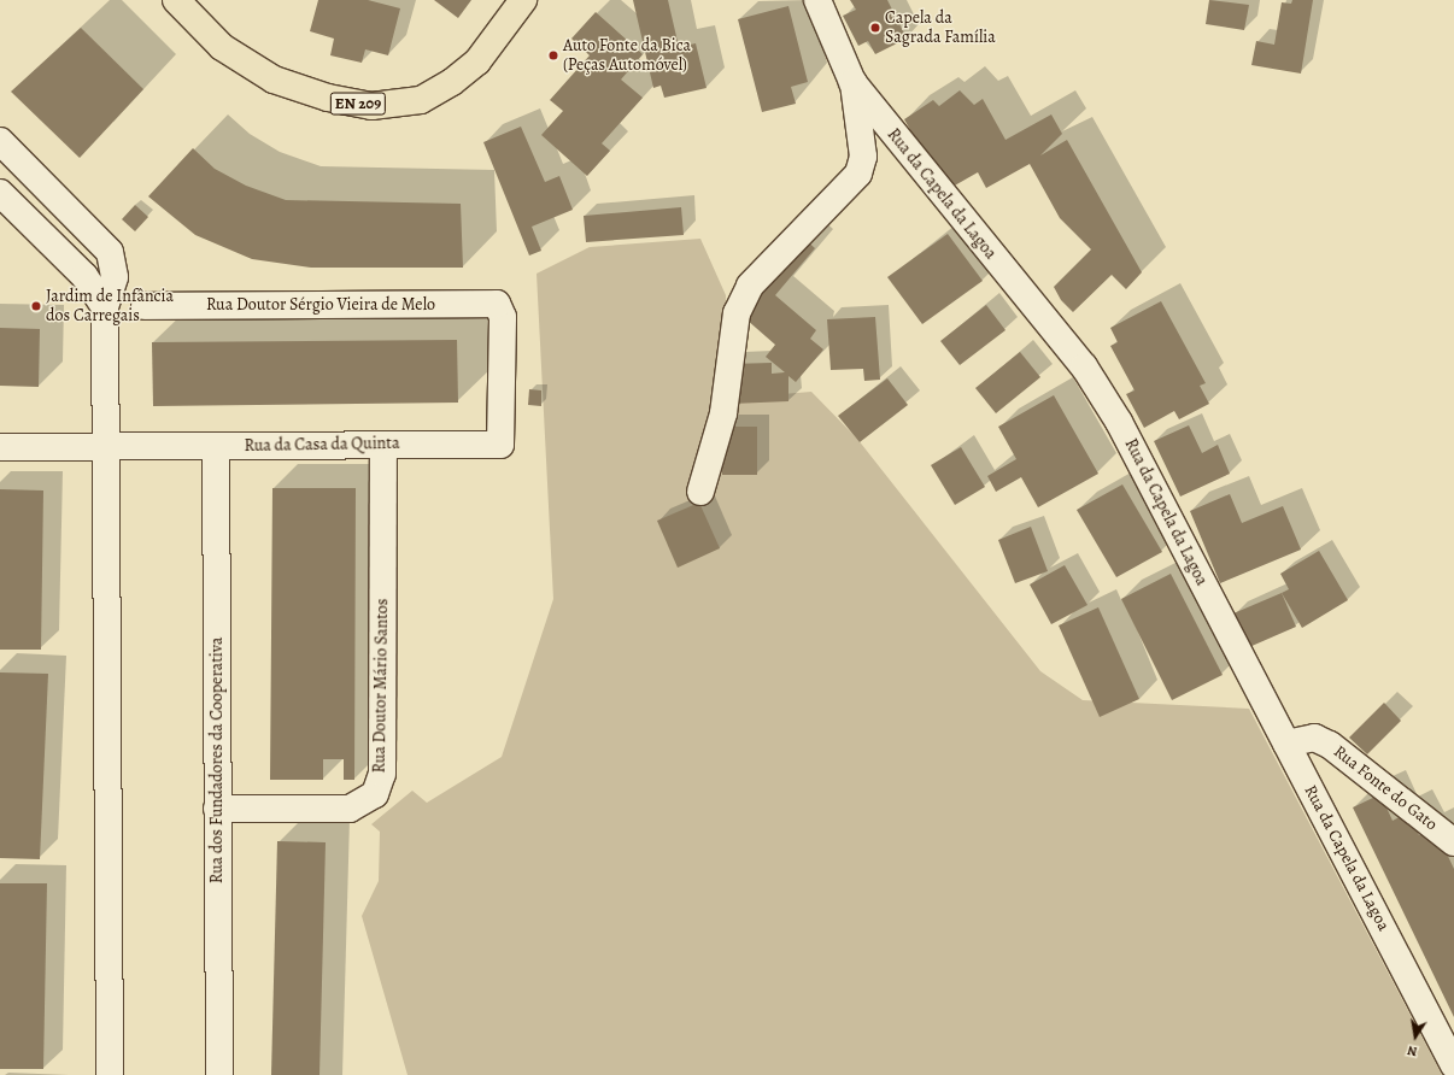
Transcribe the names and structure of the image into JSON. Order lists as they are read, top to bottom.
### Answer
{
  "streets": {
    "main road": ["EN 209"],
    "street": [
      "Rua da Capela da Lagoa",
      "Rua Doutor Sérgio Vieira de Melo",
      "Rua da Casa da Quinta",
      "Rua Doutor Mário Santos",
      "Rua dos Fundadores da Cooperativa",
      "Rua Fonte do Gato"
    ]
  },
  "crossings": [
    ["Rua da Capela da Lagoa", "Rua Fonte do Gato"],
    ["Rua Doutor Sérgio Vieira de Melo", "Rua da Casa da Quinta"],
    ["Rua da Casa da Quinta", "Rua Doutor Mário Santos"],
    ["Rua da Casa da Quinta", "Rua dos Fundadores da Cooperativa"],
    ["Rua Doutor Mário Santos", "Rua dos Fundadores da Cooperativa"]
  ],
  "places": ["Capela da Sagrada Família", "Auto Fonte da Bica (Peças Automóvel)", "Jardim de Infância dos Carregais"],
  "north": "bottom"
}
